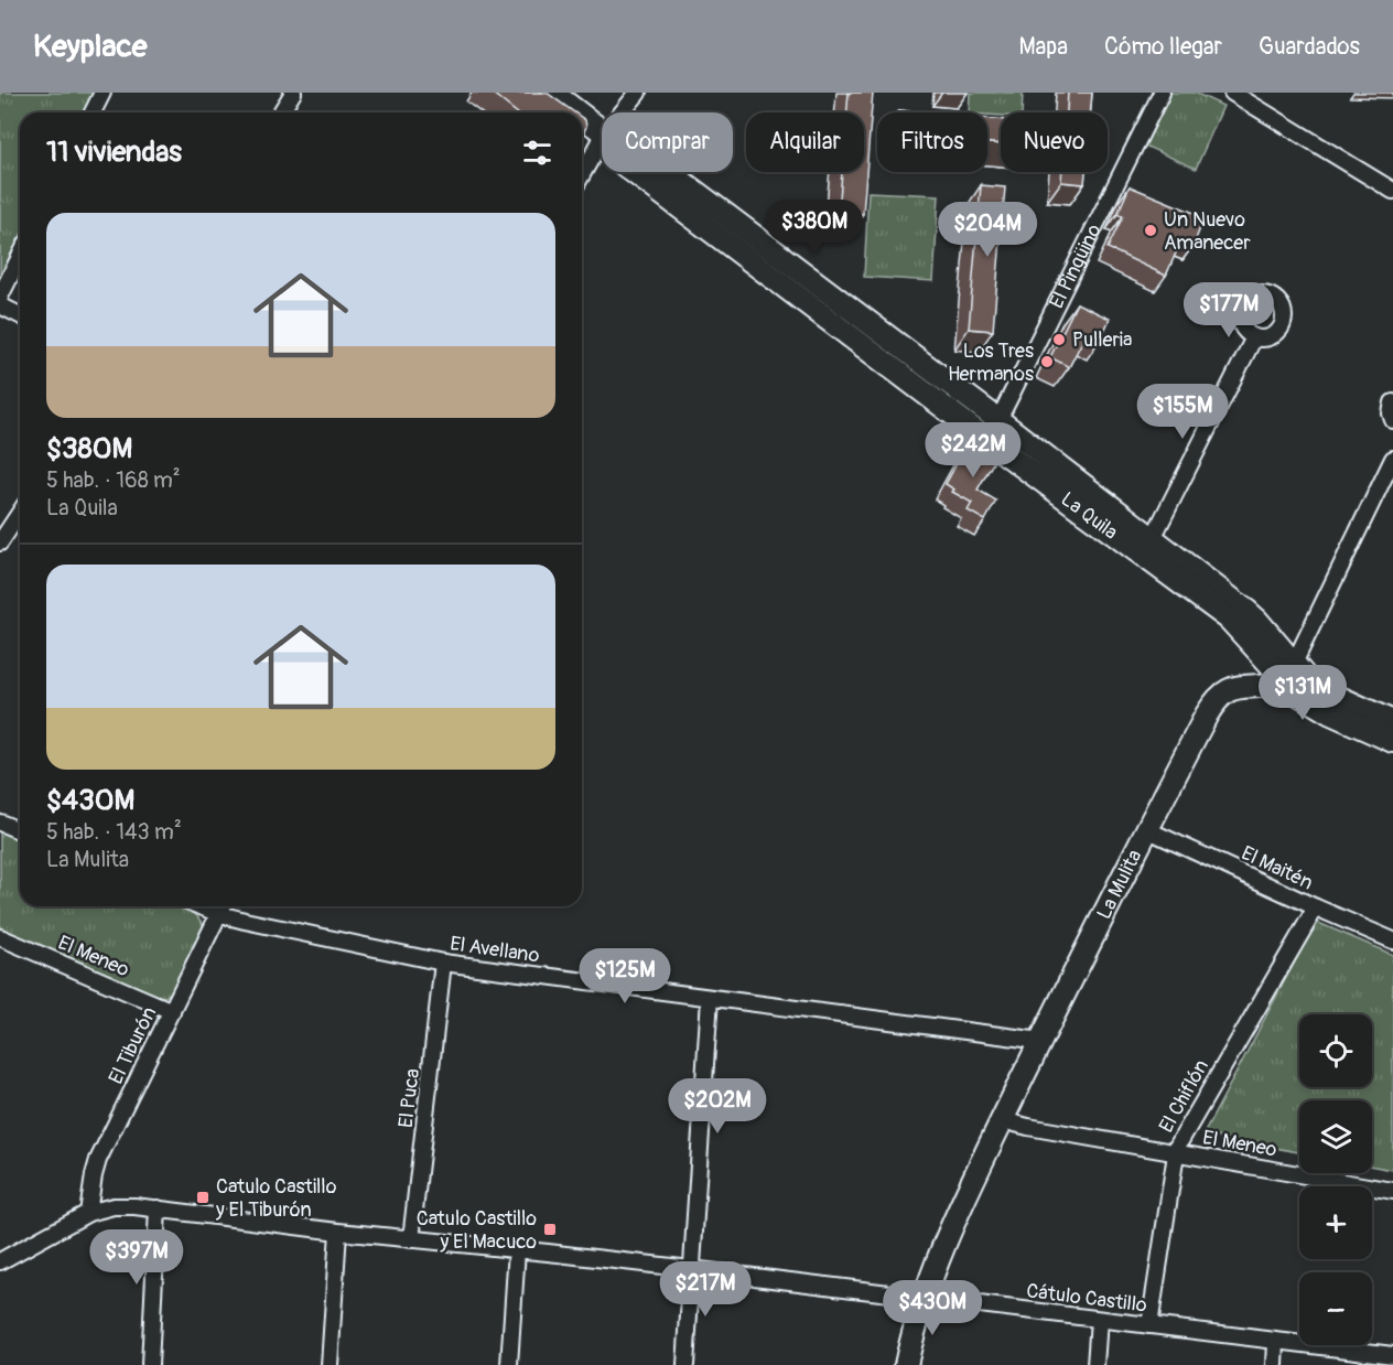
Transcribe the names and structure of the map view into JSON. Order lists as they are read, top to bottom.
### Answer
{
  "streets": {
    "main road": ["El Pingüino", "La Quila", "La Mulita"],
    "street": [
      "El Maitén",
      "El Avellano",
      "El Meneo",
      "El Tiburón",
      "El Chiflón",
      "El Puca",
      "Cátulo Castillo"
    ]
  },
  "crossings": [
    ["El Pingüino", "La Quila"],
    ["La Quila", "La Mulita"],
    ["El Maitén", "La Mulita"],
    ["El Maitén", "El Chiflón"],
    ["La Mulita", "El Avellano"],
    ["La Mulita", "El Meneo"],
    ["La Mulita", "Cátulo Castillo"],
    ["El Avellano", "El Tiburón"],
    ["El Avellano", "El Puca"],
    ["El Meneo", "El Tiburón"],
    ["El Meneo", "El Chiflón"],
    ["El Tiburón", "Cátulo Castillo"],
    ["El Chiflón", "Cátulo Castillo"],
    ["El Puca", "Cátulo Castillo"]
  ],
  "places": {
    "other": ["Un Nuevo Amanecer", "Pulleria", "Los Tres Hermanos"],
    "transit": ["Catulo Castillo y El Tiburón", "Catulo Castillo y El Macuco"]
  },
  "page": {
    "header": "Keyplace",
    "nav": ["Mapa", "Cómo llegar", "Guardados"],
    "chip": [
      "Comprar",
      "Alquilar",
      "Filtros",
      "Nuevo"
    ],
    "heading": "11 viviendas",
    "list": [
      {
        "name": "$380M",
        "note": "5 hab. · 168 m² · La Quila"
      },
      {
        "name": "$430M",
        "note": "5 hab. · 143 m² · La Mulita"
      }
    ],
    "price": [
      "$380M",
      "$204M",
      "$177M",
      "$155M",
      "$242M",
      "$131M",
      "$125M",
      "$202M",
      "$397M",
      "$217M",
      "$430M"
    ],
    "map_buttons": ["+", "−"]
  }
}
